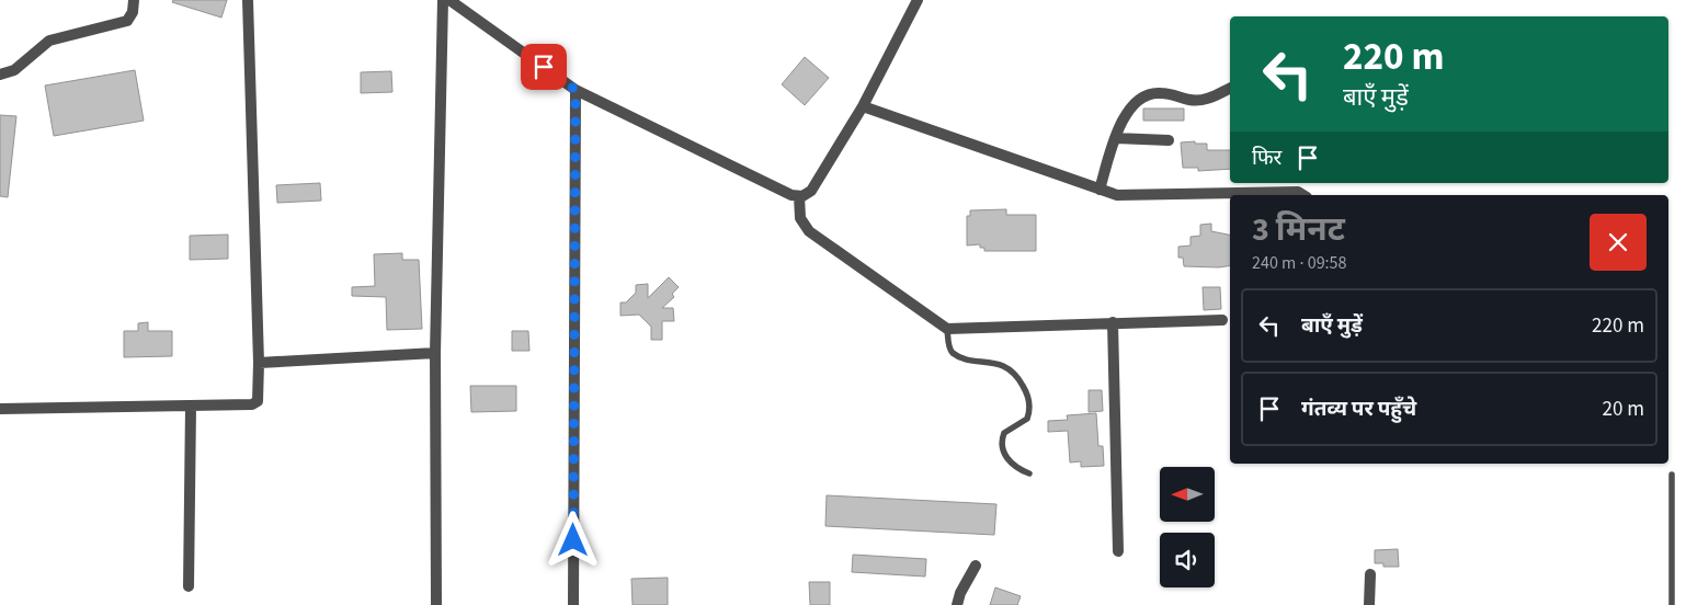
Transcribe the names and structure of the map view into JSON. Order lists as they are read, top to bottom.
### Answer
{
  "north": "left",
  "page": {
    "turn": ["220 m", "बाएँ मुड़ें"],
    "then": "फिर",
    "heading": ["3 मिनट", "240 m · 09:58"],
    "list": [
      {
        "name": "बाएँ मुड़ें",
        "value": "220 m"
      },
      {
        "name": "गंतव्य पर पहुँचे",
        "value": "20 m"
      }
    ]
  }
}
